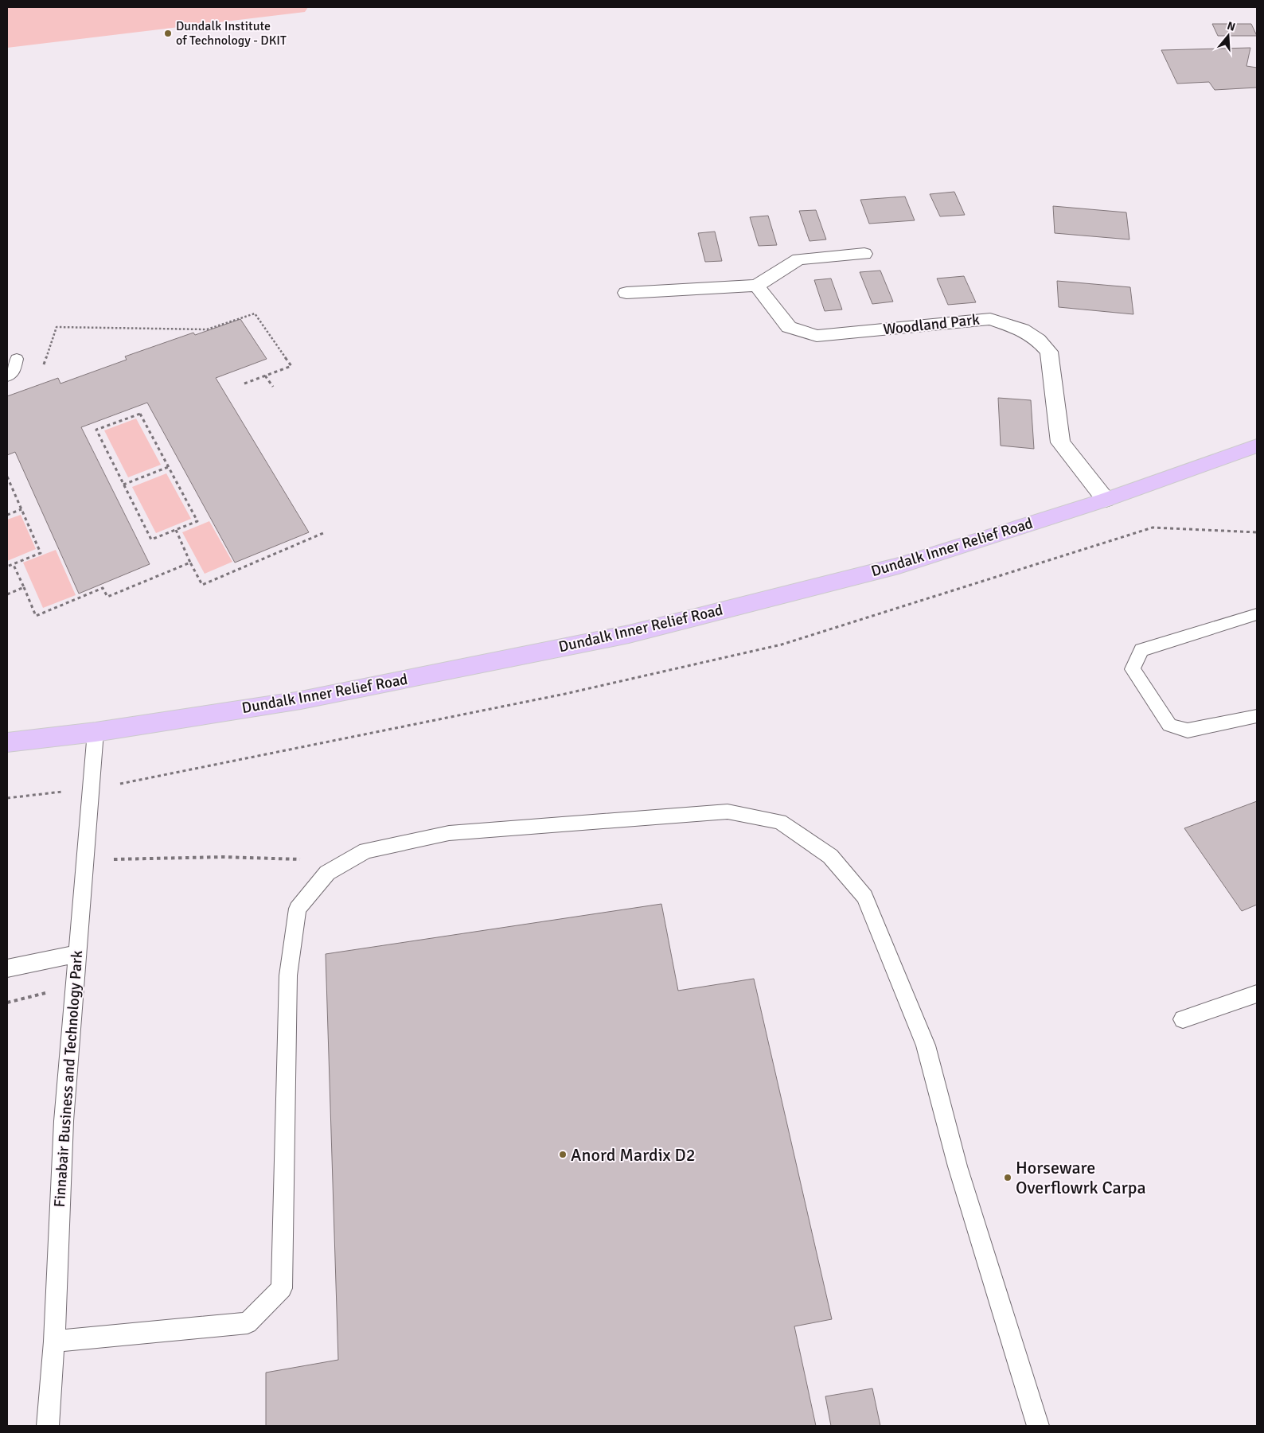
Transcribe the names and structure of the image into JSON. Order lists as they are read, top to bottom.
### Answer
{
  "streets": {
    "main road": ["Dundalk Inner Relief Road"],
    "street": ["Woodland Park"],
    "lane": ["Finnabair Business and Technology Park"]
  },
  "crossings": [
    ["Woodland Park", "Dundalk Inner Relief Road"],
    ["Dundalk Inner Relief Road", "Finnabair Business and Technology Park"]
  ],
  "places": ["Dundalk Institute of Technology - DKIT", "Anord Mardix D2", "Horseware Overflowrk Carpa"],
  "north": "top"
}
